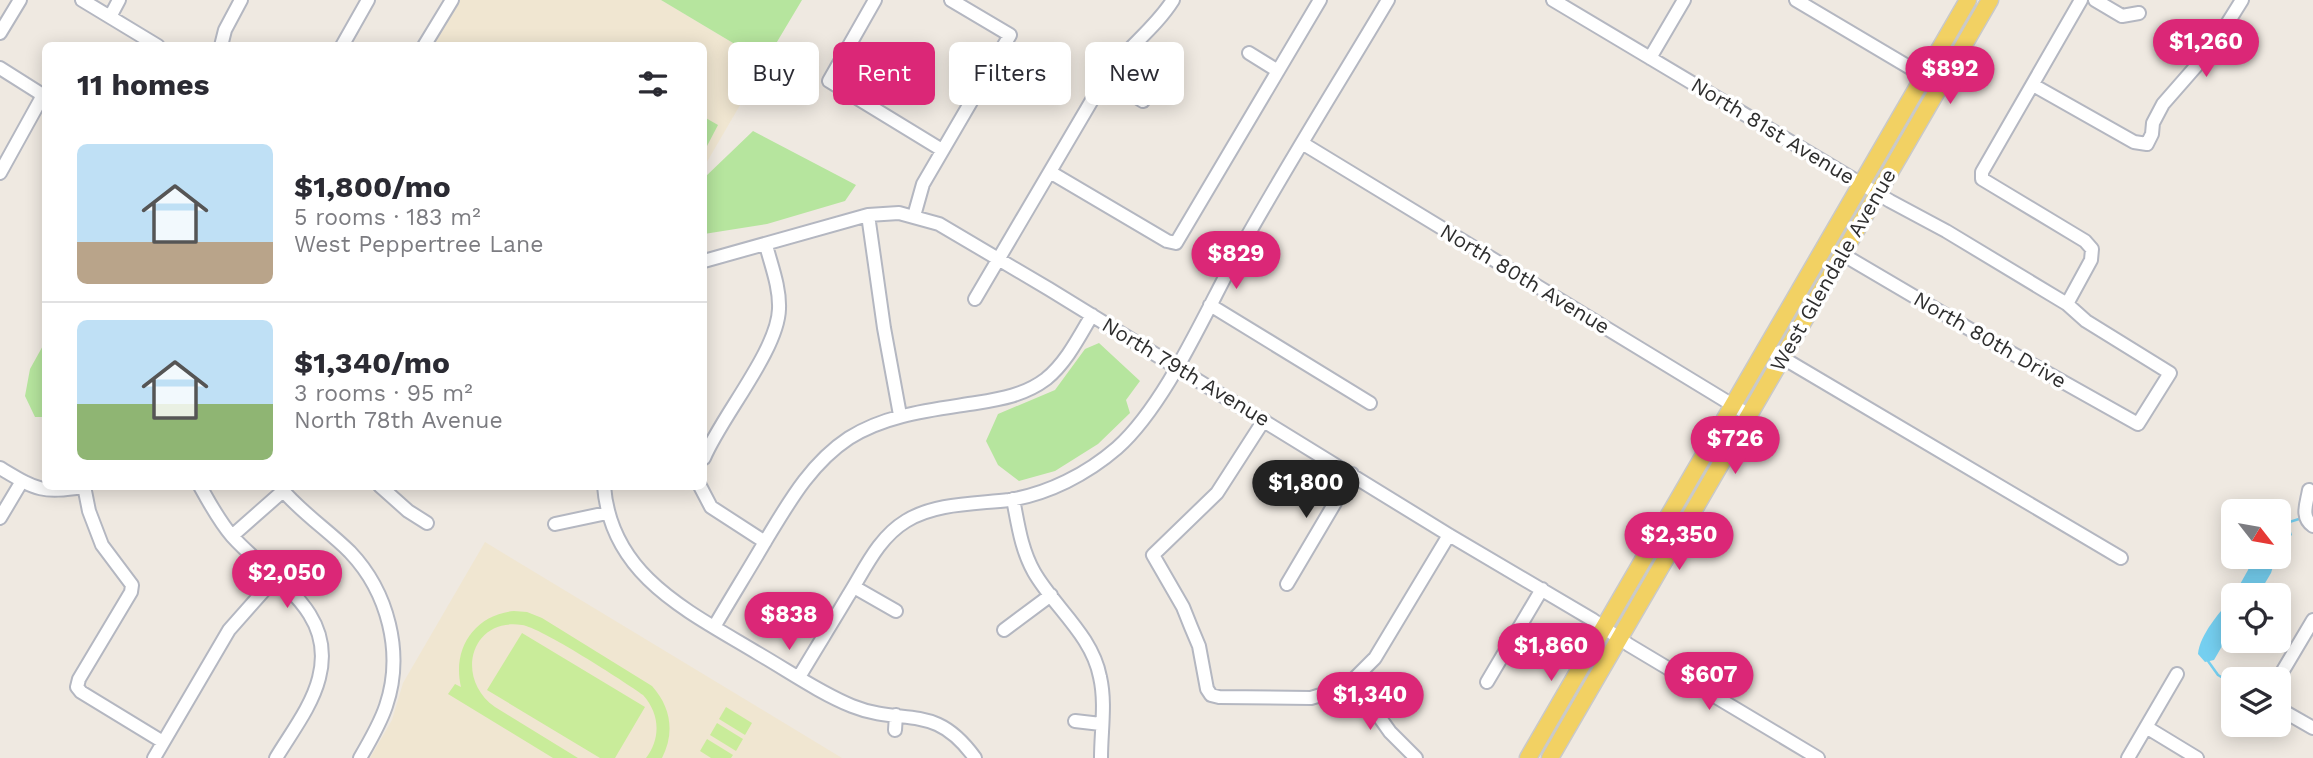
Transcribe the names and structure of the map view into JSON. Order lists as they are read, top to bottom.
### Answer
{
  "streets": {
    "main road": ["West Glendale Avenue"],
    "street": [
      "North 81st Avenue",
      "North 80th Avenue",
      "North 80th Drive",
      "North 79th Avenue"
    ]
  },
  "crossings": [
    ["North 81st Avenue", "West Glendale Avenue"],
    ["North 81st Avenue", "North 80th Drive"],
    ["West Glendale Avenue", "North 80th Avenue"],
    ["West Glendale Avenue", "North 80th Drive"],
    ["West Glendale Avenue", "North 79th Avenue"]
  ],
  "north": "bottom right",
  "page": {
    "price": [
      "$1,260",
      "$892",
      "$829",
      "$726",
      "$1,800",
      "$2,350",
      "$2,050",
      "$838",
      "$1,860",
      "$607",
      "$1,340"
    ],
    "chip": [
      "Buy",
      "Rent",
      "Filters",
      "New"
    ],
    "heading": "11 homes",
    "list": [
      {
        "name": "$1,800/mo",
        "note": "5 rooms · 183 m² · West Peppertree Lane"
      },
      {
        "name": "$1,340/mo",
        "note": "3 rooms · 95 m² · North 78th Avenue"
      }
    ]
  }
}
